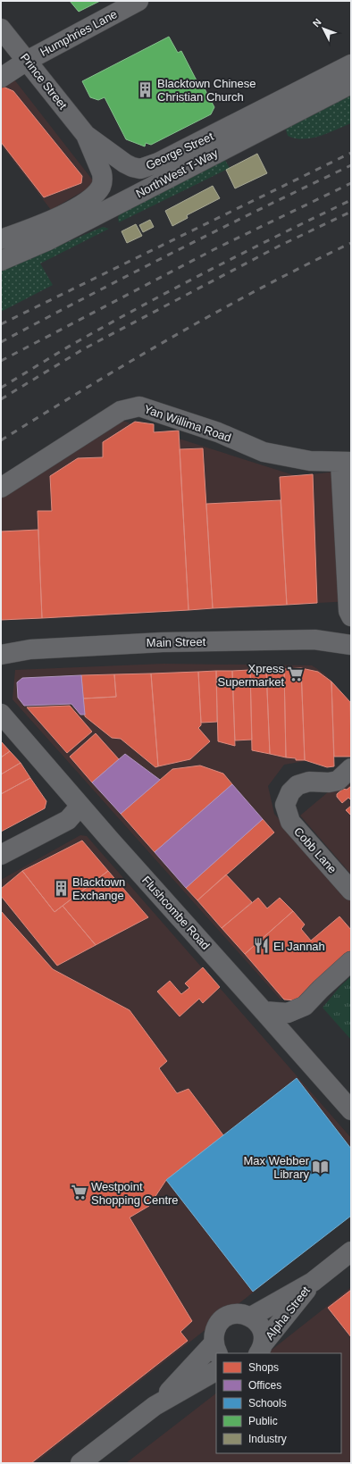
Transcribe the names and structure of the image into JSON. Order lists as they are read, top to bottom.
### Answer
{
  "streets": {
    "street": [
      "Humphries Lane",
      "Prince Street",
      "George Street",
      "NorthWest T-Way",
      "Yan Willima Road",
      "Main Street",
      "Cobb Lane",
      "Flushcombe Road",
      "Alpha Street"
    ]
  },
  "crossings": [
    ["Humphries Lane", "Prince Street"],
    ["Prince Street", "George Street"]
  ],
  "places": {
    "building": ["Blacktown Chinese Christian Church", "Blacktown Exchange"],
    "supermarket": ["Xpress Supermarket", "Westpoint Shopping Centre"],
    "restaurant": ["El Jannah"],
    "library": ["Max Webber Library"]
  },
  "legend": [
    "Shops",
    "Offices",
    "Schools",
    "Public",
    "Industry"
  ],
  "north": "top left"
}
